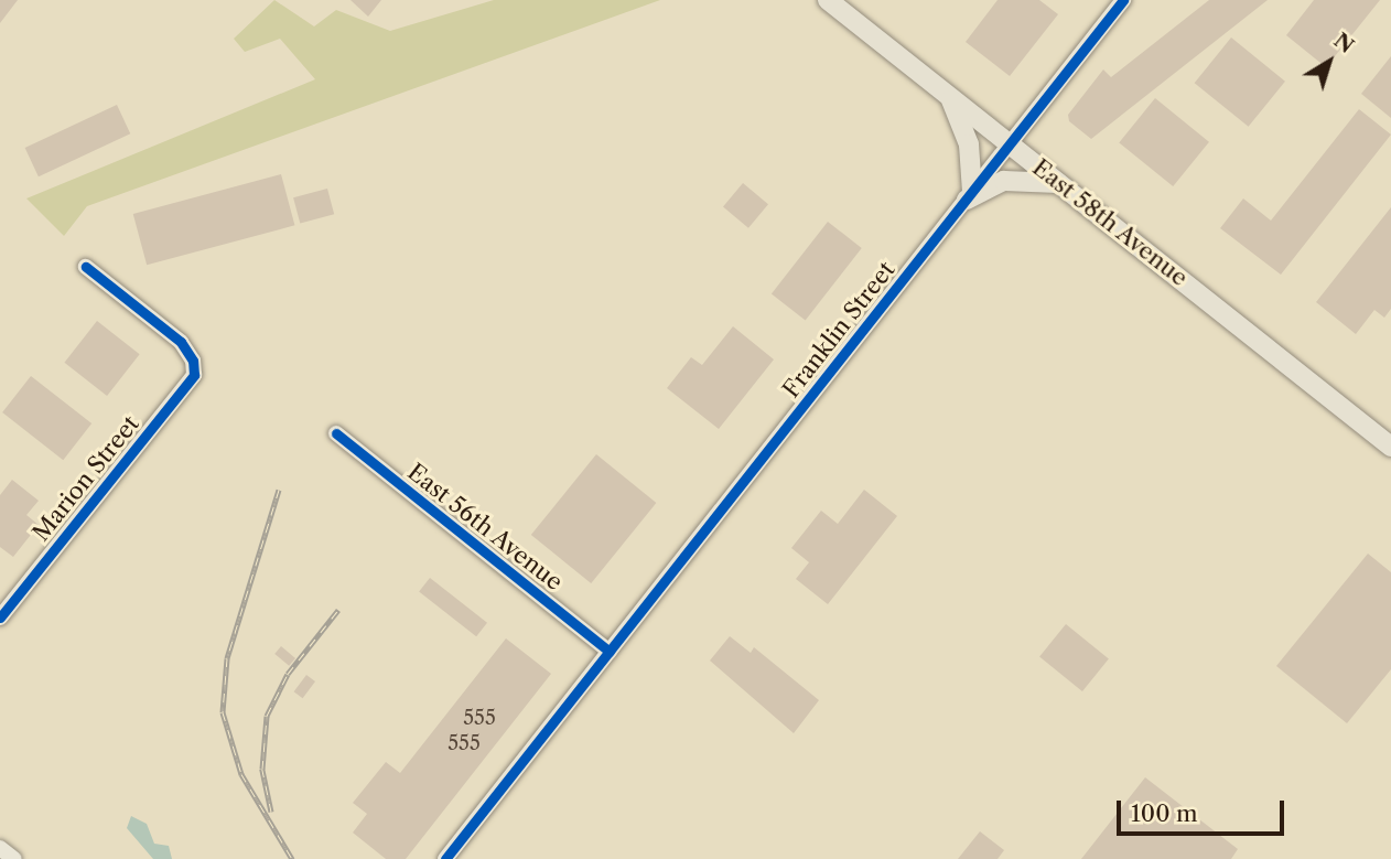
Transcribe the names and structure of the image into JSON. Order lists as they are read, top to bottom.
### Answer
{
  "streets": {
    "main road": ["East 58th Avenue"],
    "street": ["Franklin Street", "Marion Street", "East 56th Avenue"]
  },
  "crossings": [
    ["East 58th Avenue", "Franklin Street"],
    ["Franklin Street", "East 56th Avenue"]
  ],
  "house_numbers": ["555", "555"],
  "scale_bar": "100 m",
  "north": "top right"
}
